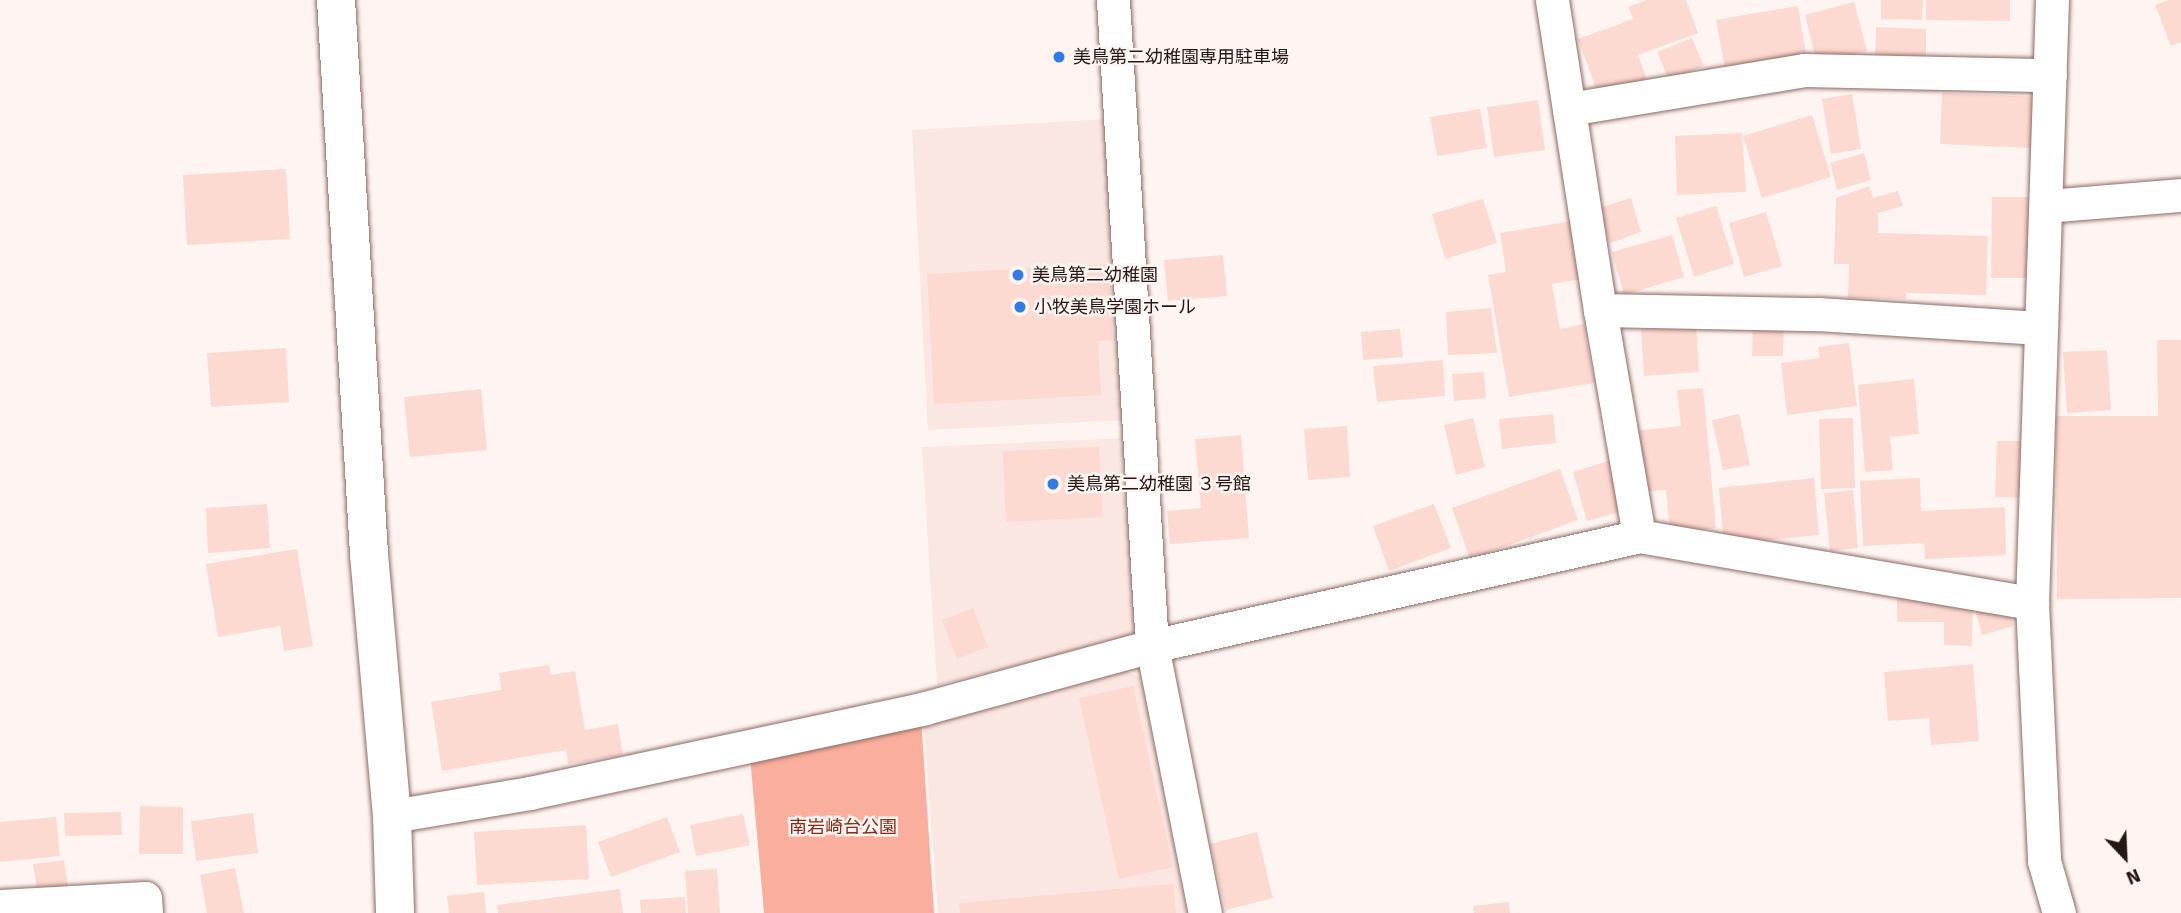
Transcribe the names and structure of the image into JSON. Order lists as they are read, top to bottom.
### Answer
{
  "parks": ["南岩崎台公園"],
  "places": [
    "美鳥第二幼稚園専用駐車場",
    "美鳥第二幼稚園",
    "小牧美鳥学園ホール",
    "美鳥第二幼稚園 ３号館"
  ],
  "north": "bottom right"
}
